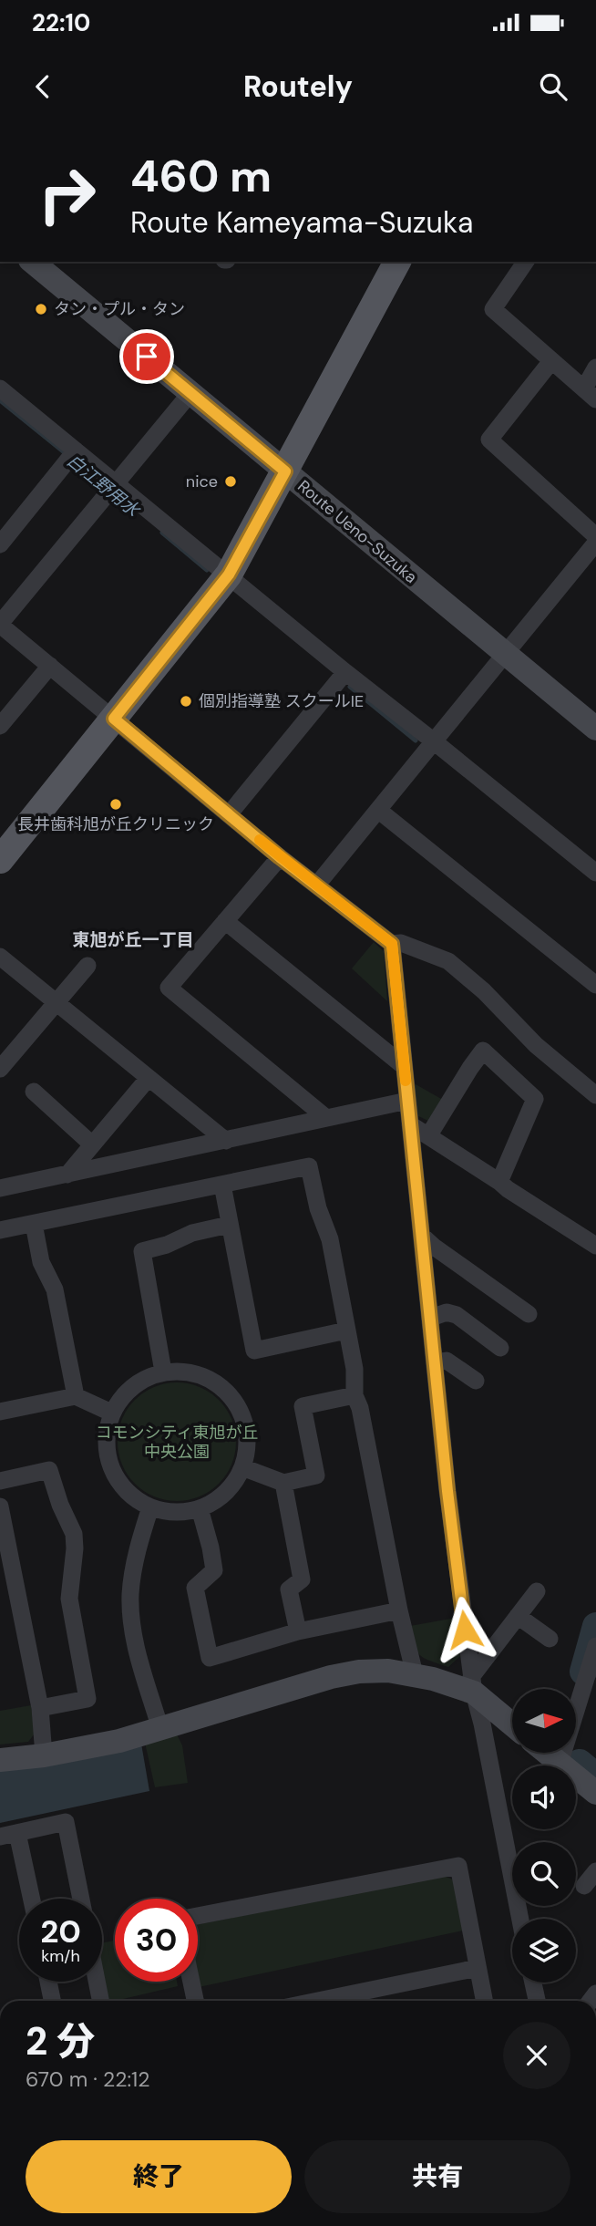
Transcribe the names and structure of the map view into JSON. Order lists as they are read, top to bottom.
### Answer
{
  "streets": {
    "main road": ["Route Ueno-Suzuka"]
  },
  "districts": ["東旭が丘一丁目"],
  "water": ["白江野用水"],
  "parks": ["コモンシティ東旭が丘 中央公園"],
  "places": [
    "タン・プル・タン",
    "nice",
    "個別指導塾 スクールIE",
    "長井歯科旭が丘クリニック"
  ],
  "north": "right",
  "page": {
    "status": "22:10",
    "header": "Routely",
    "turn": ["460 m", "Route Kameyama-Suzuka"],
    "speed": "20 km/h",
    "limit": "30",
    "heading": ["2 分", "670 m · 22:12"],
    "buttons": ["終了", "共有"]
  }
}
